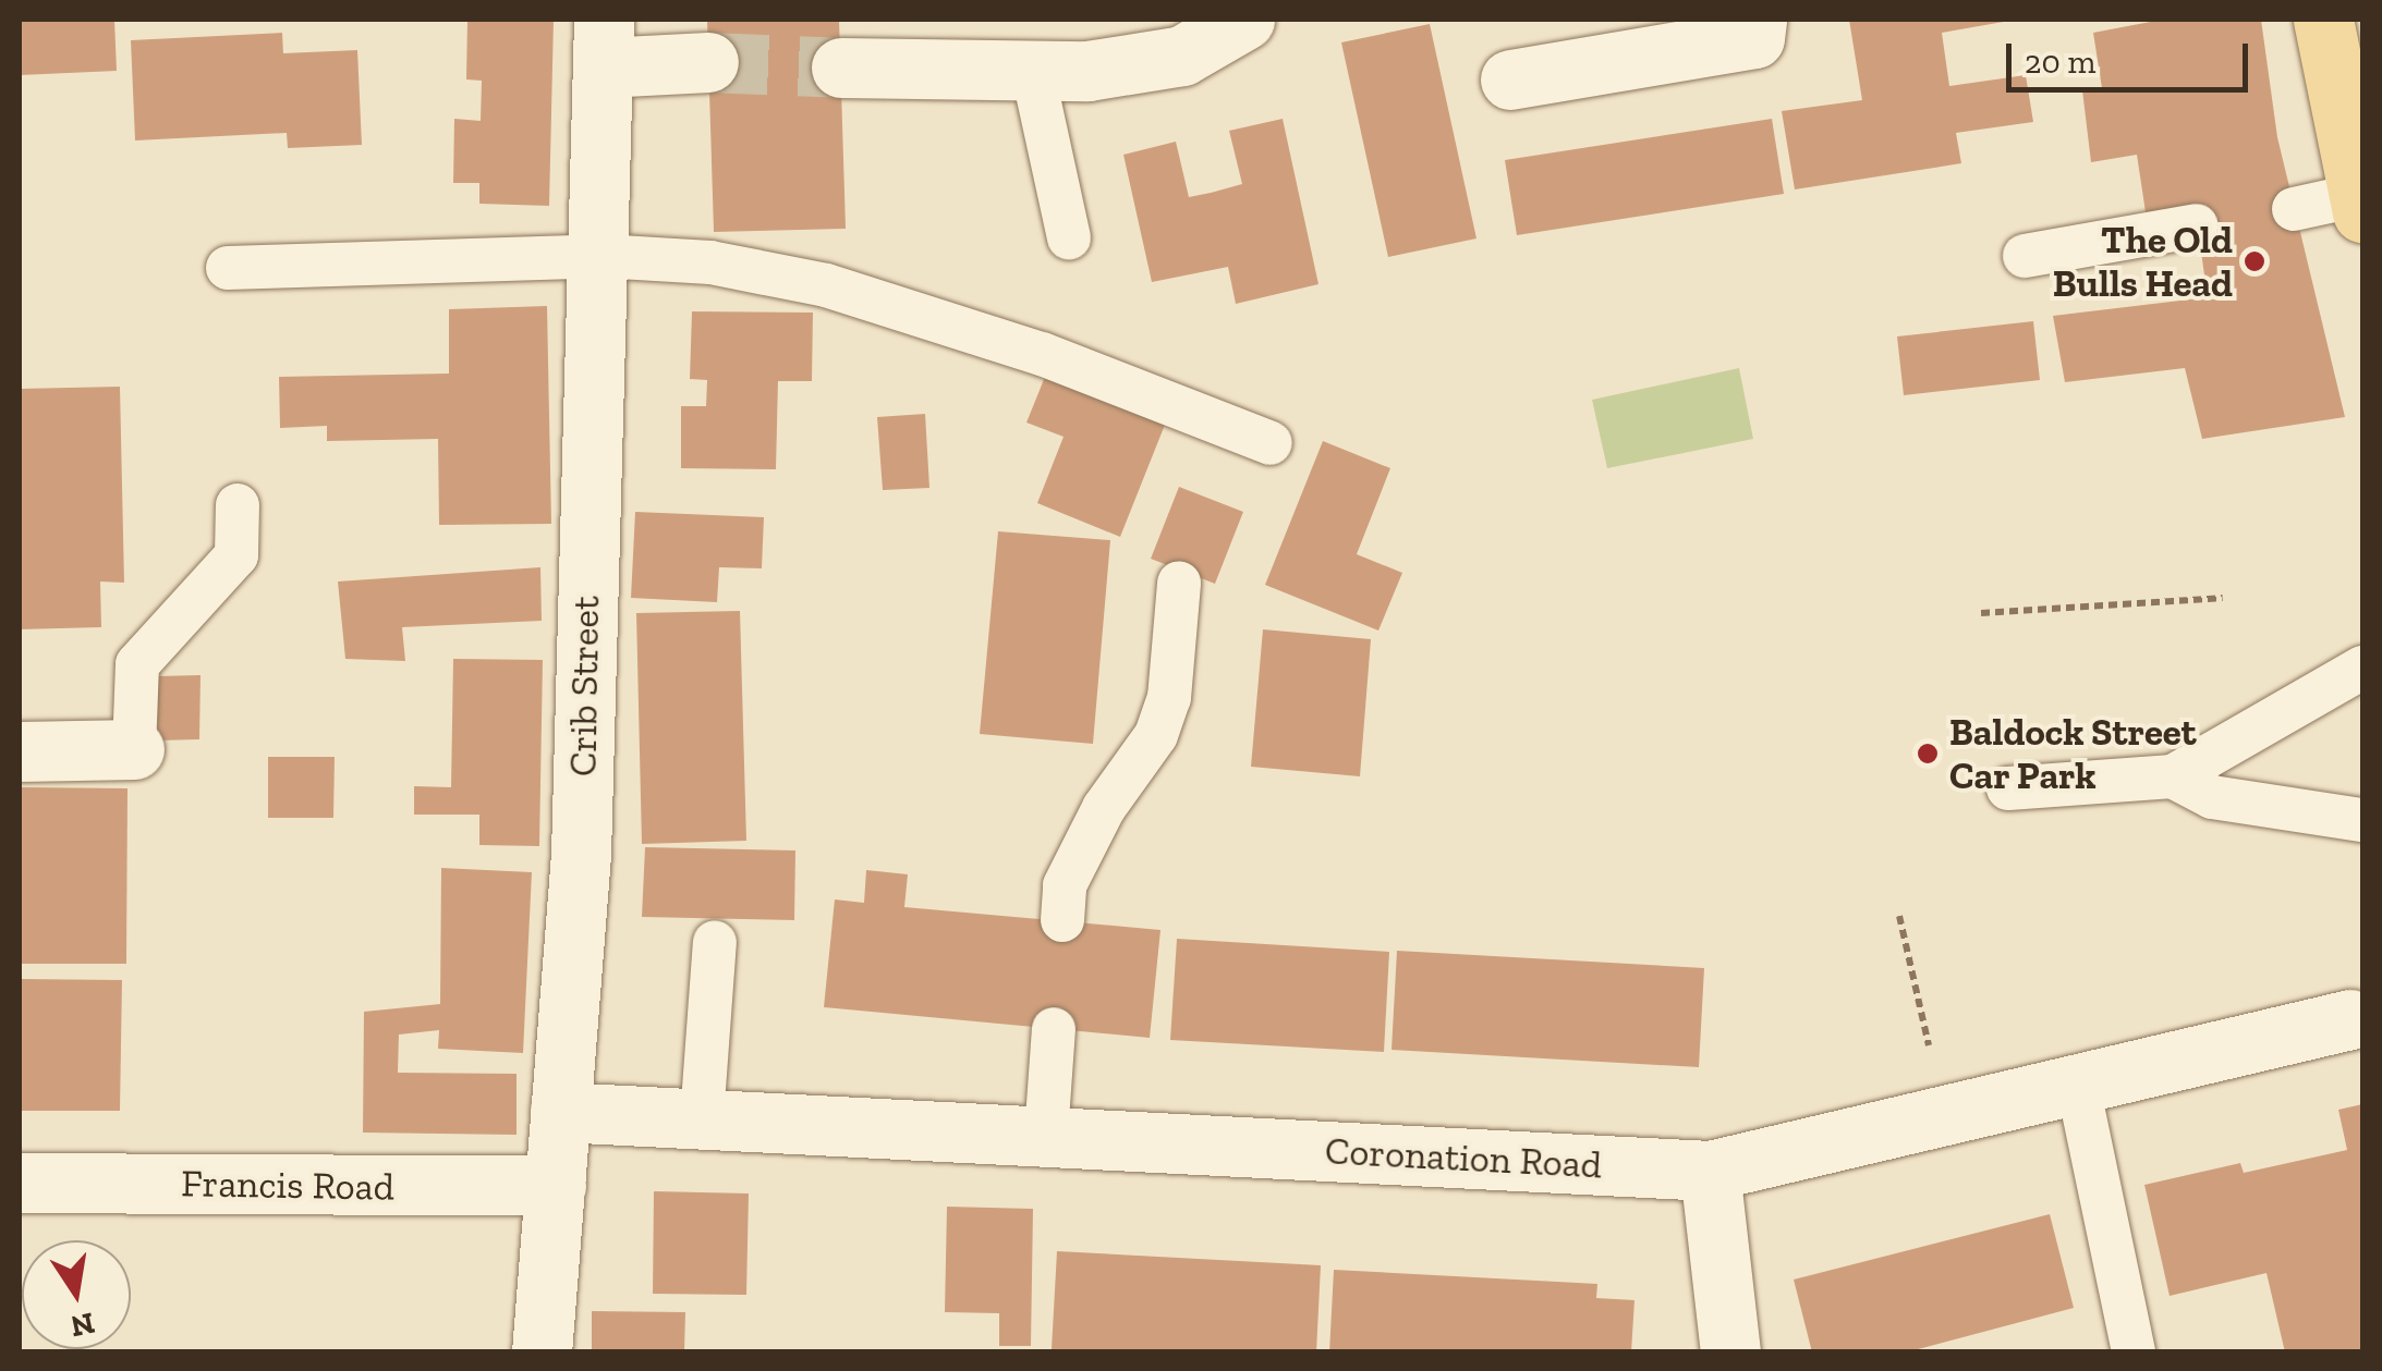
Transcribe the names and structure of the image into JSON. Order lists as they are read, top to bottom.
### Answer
{
  "streets": {
    "street": ["Crib Street", "Coronation Road", "Francis Road"]
  },
  "crossings": [
    ["Crib Street", "Coronation Road"],
    ["Crib Street", "Francis Road"]
  ],
  "places": ["The Old Bulls Head", "Baldock Street Car Park"],
  "scale_bar": "20 m",
  "north": "bottom"
}
